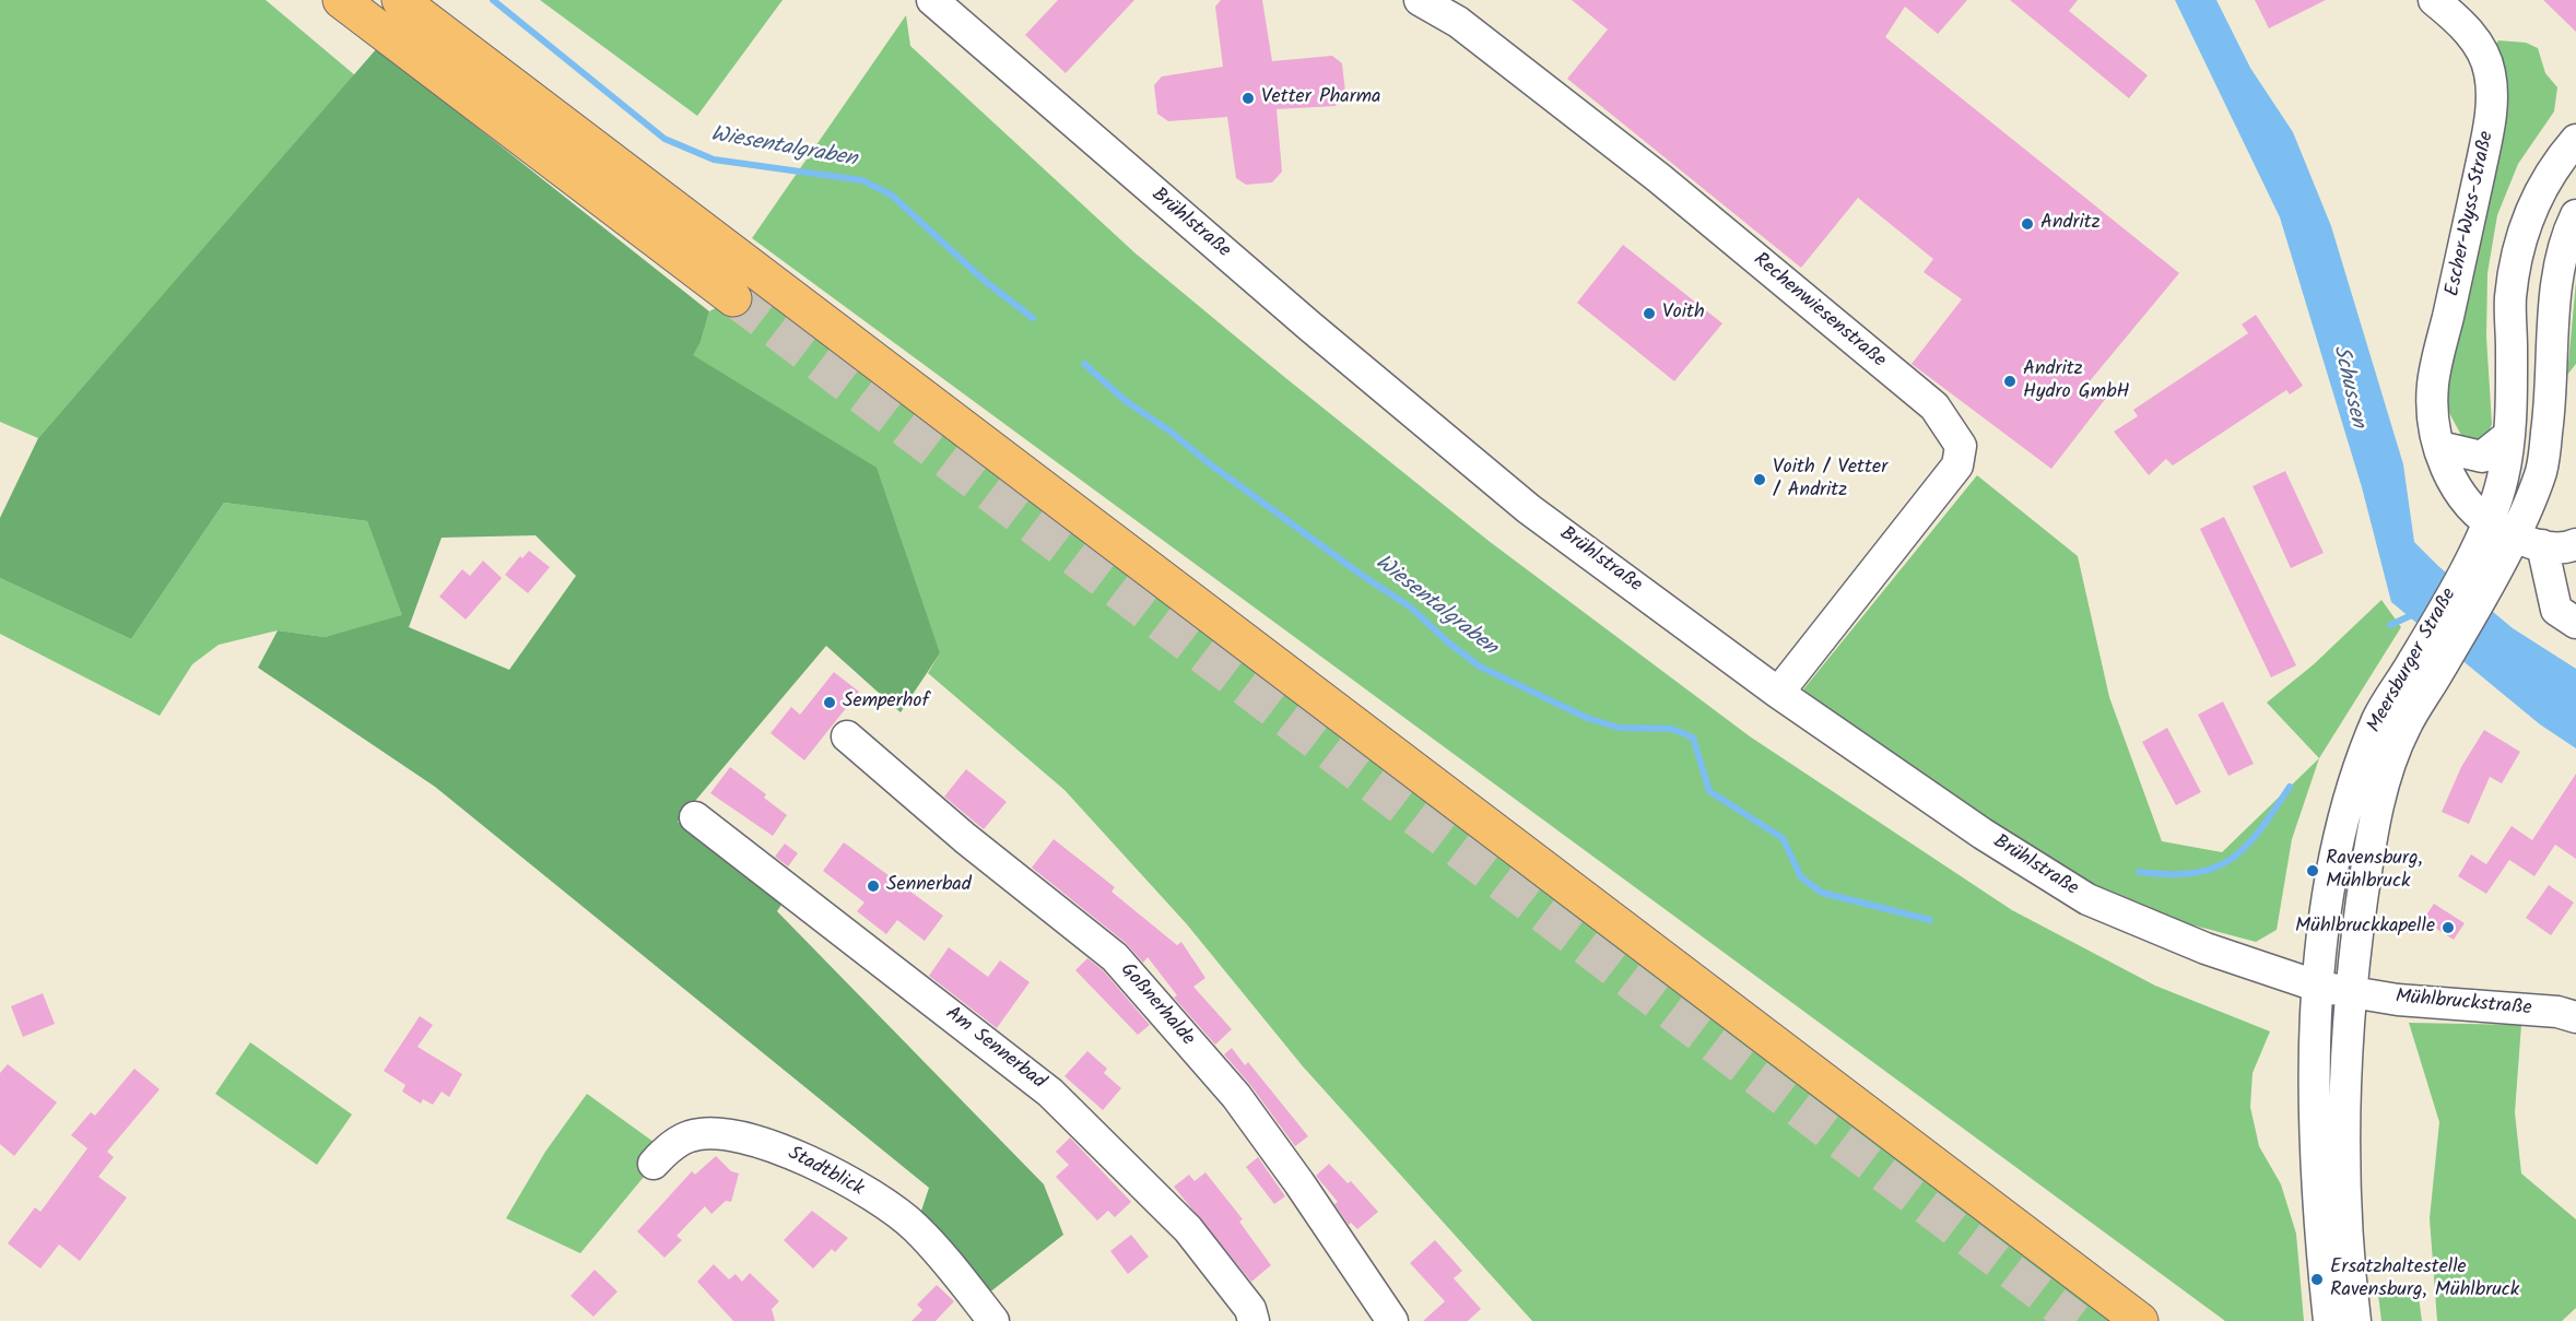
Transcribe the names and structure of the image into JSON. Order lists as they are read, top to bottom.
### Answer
{
  "streets": {
    "street": [
      "Escher-Wyss-Straße",
      "Brühlstraße",
      "Rechenwiesenstraße",
      "Meersburger Straße",
      "Mühlbruckstraße",
      "Goßnerhalde",
      "Am Sennerbad",
      "Stadtblick"
    ]
  },
  "crossings": [
    ["Escher-Wyss-Straße", "Meersburger Straße"],
    ["Brühlstraße", "Rechenwiesenstraße"],
    ["Brühlstraße", "Meersburger Straße"],
    ["Brühlstraße", "Mühlbruckstraße"],
    ["Meersburger Straße", "Mühlbruckstraße"]
  ],
  "water": ["Wiesentalgraben", "Schussen"],
  "places": [
    "Vetter Pharma",
    "Andritz",
    "Voith",
    "Andritz Hydro GmbH",
    "Voith / Vetter / Andritz",
    "Semperhof",
    "Ravensburg, Mühlbruck",
    "Sennerbad",
    "Mühlbruckkapelle",
    "Ersatzhaltestelle Ravensburg, Mühlbruck"
  ]
}
